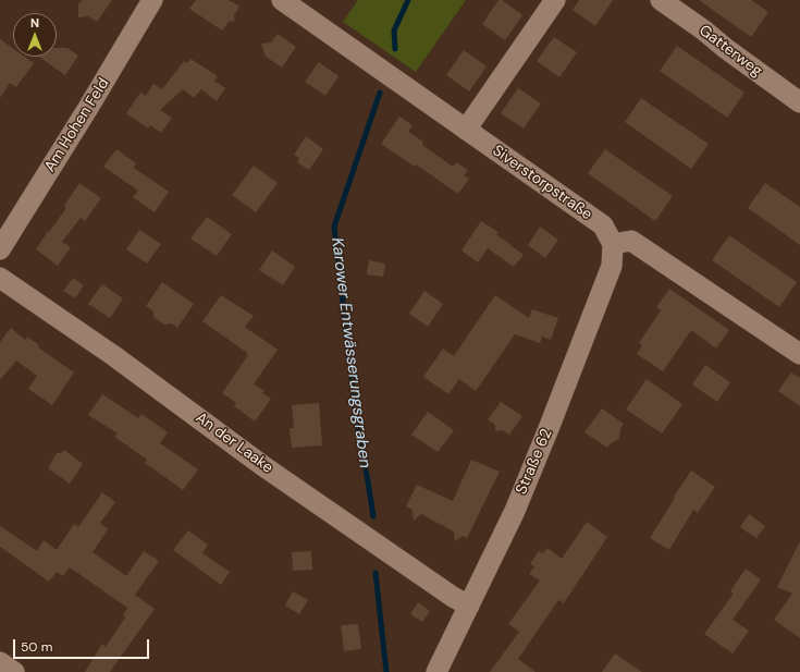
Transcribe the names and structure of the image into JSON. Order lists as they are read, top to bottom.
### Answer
{
  "streets": {
    "street": [
      "Gatterweg",
      "Am Hohen Feld",
      "Siverstorpstraße",
      "An der Laake",
      "Straße 62"
    ]
  },
  "crossings": [
    ["Siverstorpstraße", "Straße 62"],
    ["An der Laake", "Straße 62"]
  ],
  "water": ["Karower Entwässerungsgraben"],
  "scale_bar": "50 m",
  "north": "top"
}
